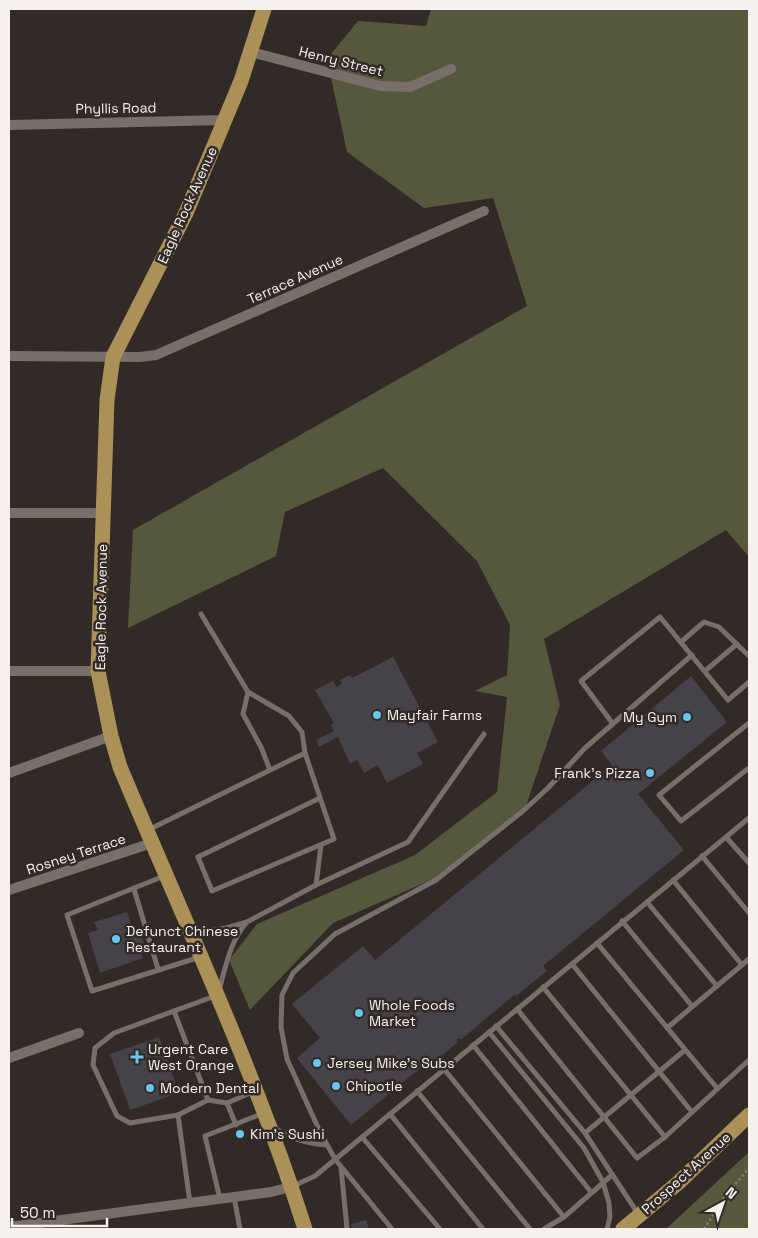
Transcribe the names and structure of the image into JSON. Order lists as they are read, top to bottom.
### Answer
{
  "streets": {
    "main road": ["Eagle Rock Avenue", "Prospect Avenue"],
    "street": [
      "Henry Street",
      "Phyllis Road",
      "Terrace Avenue",
      "Rosney Terrace"
    ]
  },
  "crossings": [
    ["Henry Street", "Eagle Rock Avenue"],
    ["Phyllis Road", "Eagle Rock Avenue"],
    ["Eagle Rock Avenue", "Terrace Avenue"],
    ["Eagle Rock Avenue", "Rosney Terrace"]
  ],
  "places": {
    "other": [
      "Mayfair Farms",
      "My Gym",
      "Frank’s Pizza",
      "Defunct Chinese Restaurant",
      "Whole Foods Market",
      "Jersey Mike's Subs",
      "Chipotle",
      "Modern Dental",
      "Kim's Sushi"
    ],
    "health": ["Urgent Care West Orange"]
  },
  "scale_bar": "50 m",
  "north": "top right"
}
